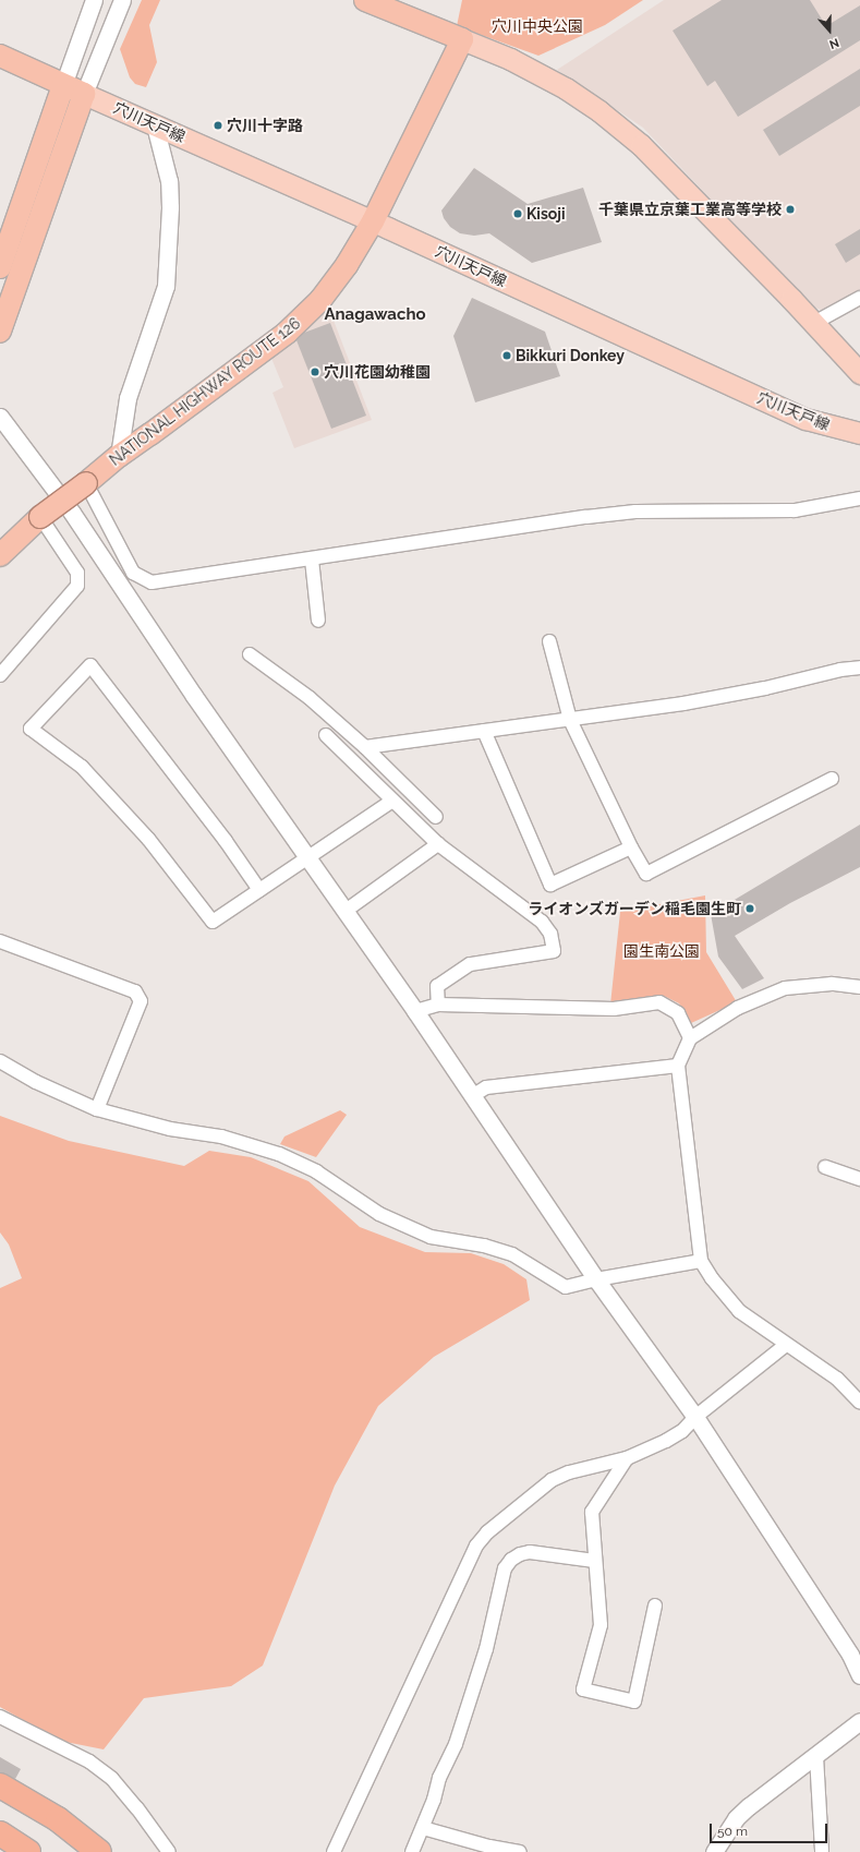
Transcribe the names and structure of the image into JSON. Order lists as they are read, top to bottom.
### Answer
{
  "streets": {
    "highway": ["NATIONAL HIGHWAY ROUTE 126"],
    "main road": ["穴川天戸線"]
  },
  "crossings": [
    ["穴川天戸線", "NATIONAL HIGHWAY ROUTE 126"]
  ],
  "districts": ["Anagawacho"],
  "parks": ["穴川中央公園", "園生南公園"],
  "places": [
    "穴川十字路",
    "千葉県立京葉工業高等学校",
    "Kisoji",
    "Bikkuri Donkey",
    "穴川花園幼稚園",
    "ライオンズガーデン稲毛園生町"
  ],
  "scale_bar": "50 m",
  "north": "bottom"
}
